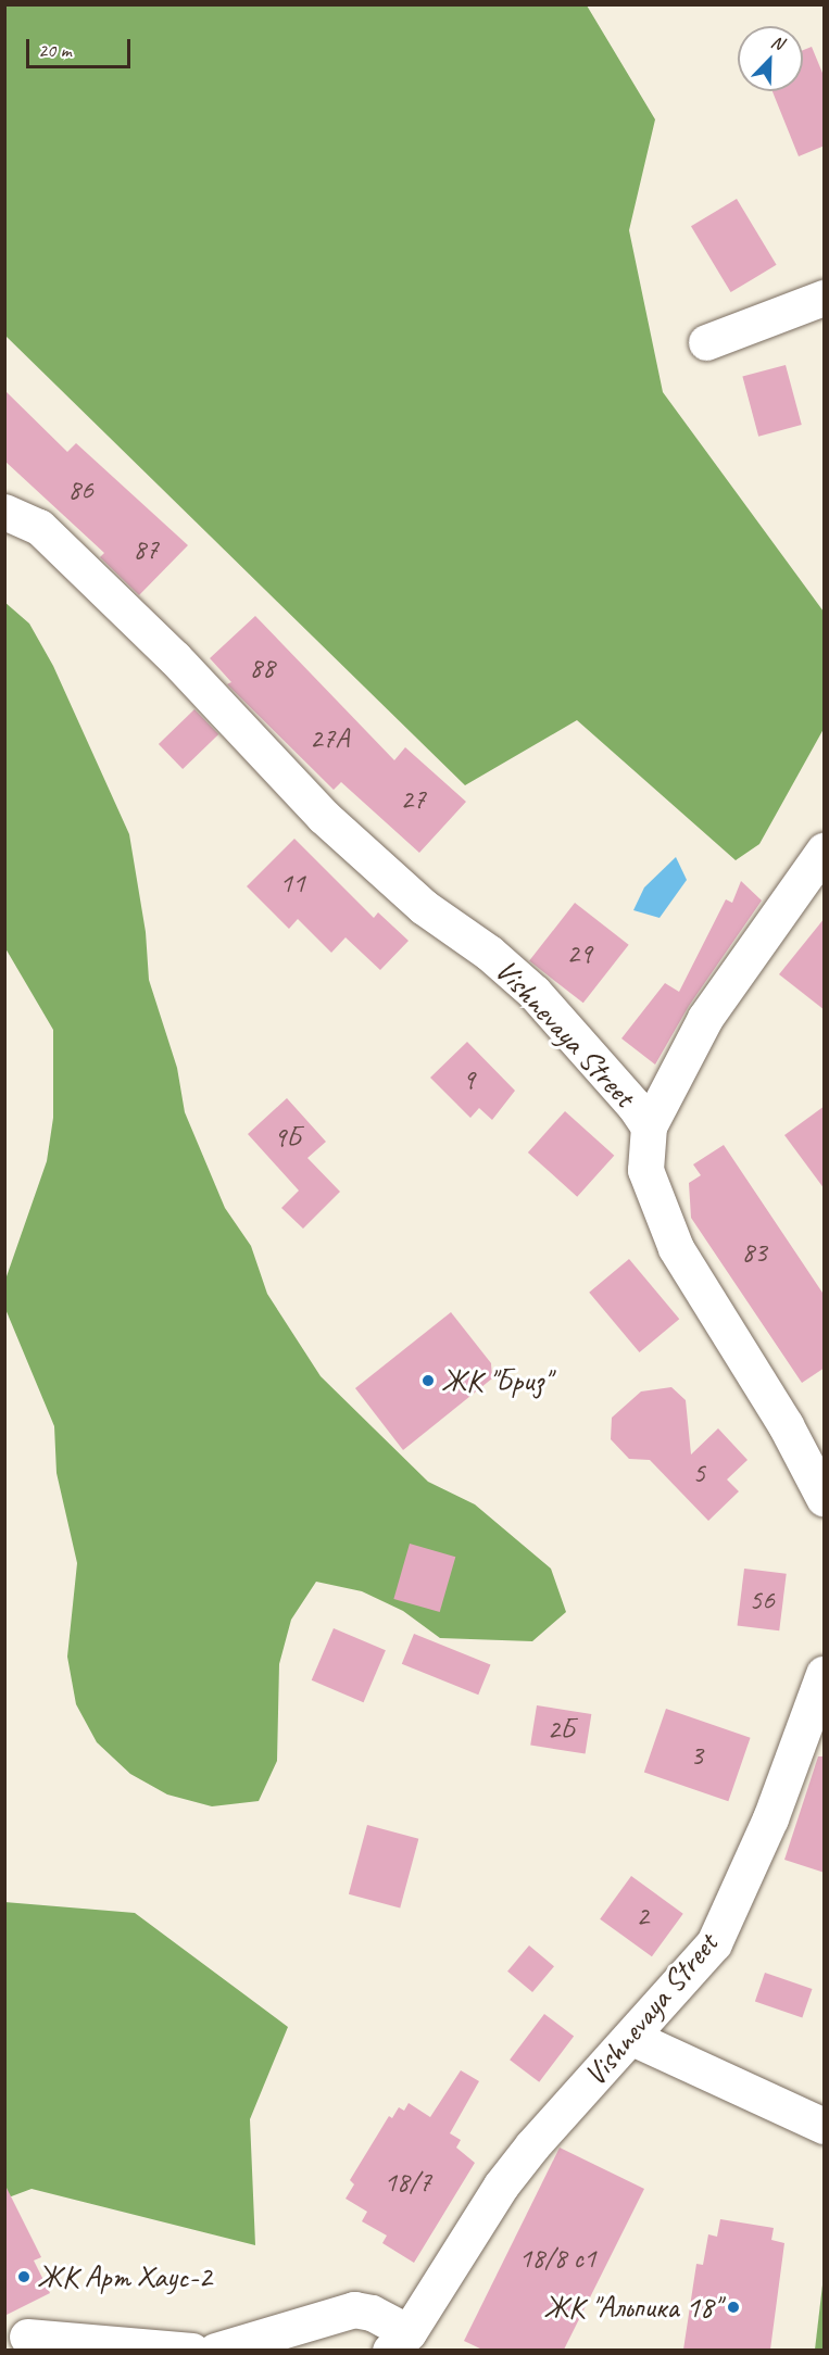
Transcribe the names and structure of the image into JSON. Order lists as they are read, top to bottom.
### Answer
{
  "streets": {
    "street": ["Vishnevaya Street"]
  },
  "places": ["ЖК \"Бриз\"", "ЖК Арт Хаус-2", "ЖК \"Альпика 18\""],
  "house_numbers": [
    "86",
    "87",
    "88",
    "27А",
    "27",
    "11",
    "29",
    "9",
    "9Б",
    "83",
    "5",
    "56",
    "2Б",
    "3",
    "2",
    "18/7",
    "18/8 с1"
  ],
  "scale_bar": "20 m",
  "north": "top right"
}
